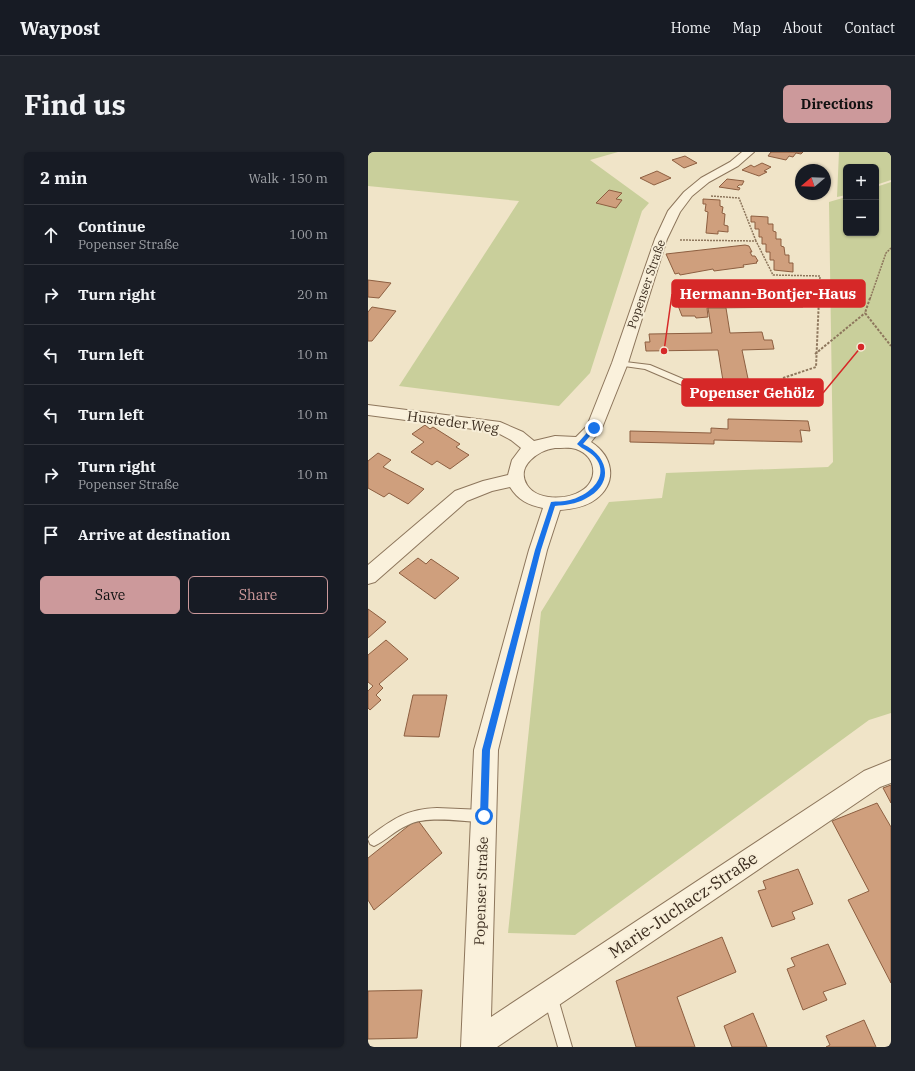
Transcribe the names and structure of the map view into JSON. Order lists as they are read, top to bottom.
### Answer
{
  "streets": {
    "street": ["Popenser Straße", "Husteder Weg", "Marie-Juchacz-Straße"]
  },
  "crossings": [
    ["Popenser Straße", "Husteder Weg"],
    ["Popenser Straße", "Marie-Juchacz-Straße"]
  ],
  "places": ["Popenser Gehölz", "Hermann-Bontjer-Haus"],
  "north": "left",
  "page": {
    "header": "Waypost",
    "nav": [
      "Home",
      "Map",
      "About",
      "Contact"
    ],
    "buttons": [
      "Directions",
      ["Save", "Share"]
    ],
    "title": "Find us",
    "heading": ["2 min", "Walk · 150 m"],
    "map_buttons": ["+", "−"],
    "list": [
      ["Continue", "Popenser Straße", "100 m"],
      ["Turn right", "20 m"],
      ["Turn left", "10 m"],
      ["Turn left", "10 m"],
      ["Turn right", "Popenser Straße", "10 m"],
      "Arrive at destination"
    ]
  }
}
